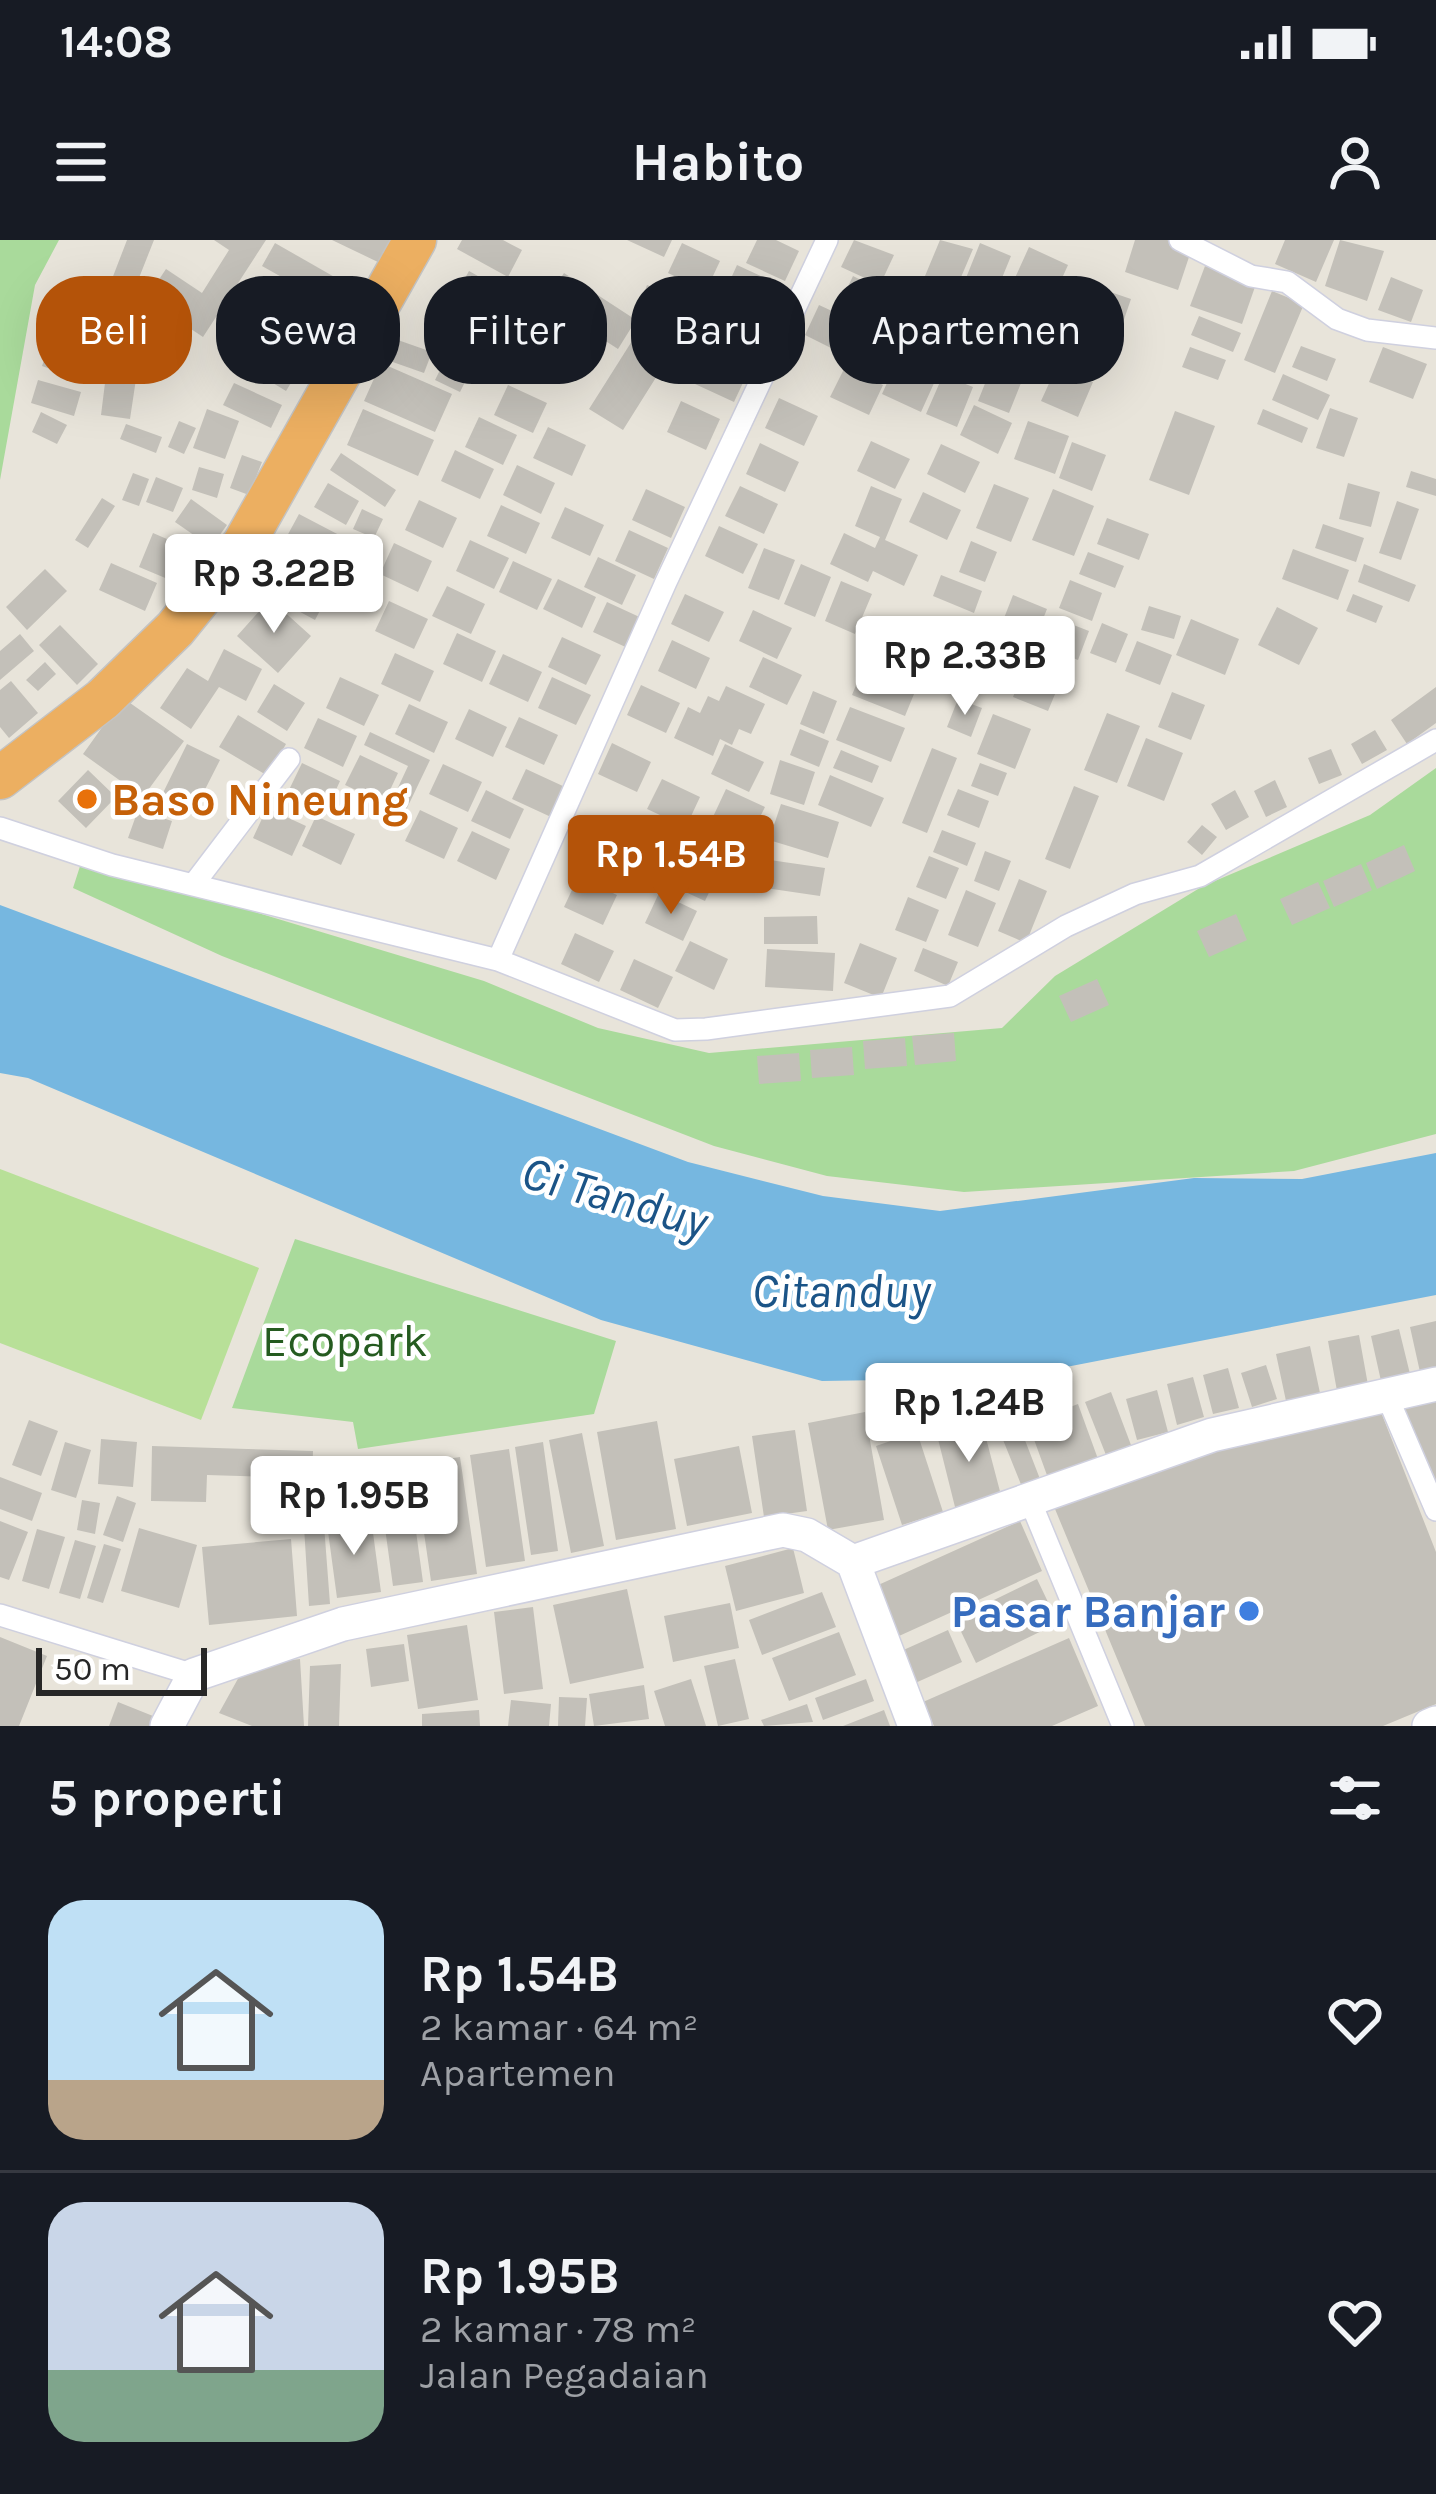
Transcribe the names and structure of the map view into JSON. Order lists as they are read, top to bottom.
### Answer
{
  "water": ["Ci Tanduy", "Citanduy"],
  "parks": ["Ecopark"],
  "places": ["Baso Nineung", "Pasar Banjar"],
  "scale_bar": "50 m",
  "page": {
    "status": "14:08",
    "header": "Habito",
    "chip": [
      "Beli",
      "Sewa",
      "Filter",
      "Baru",
      "Apartemen"
    ],
    "price": [
      "Rp 3.22B",
      "Rp 2.33B",
      "Rp 1.54B",
      "Rp 1.24B",
      "Rp 1.95B"
    ],
    "scale": "50 m",
    "heading": "5 properti",
    "list": [
      {
        "name": "Rp 1.54B",
        "note": "2 kamar · 64 m² · Apartemen"
      },
      {
        "name": "Rp 1.95B",
        "note": "2 kamar · 78 m² · Jalan Pegadaian"
      }
    ]
  }
}
